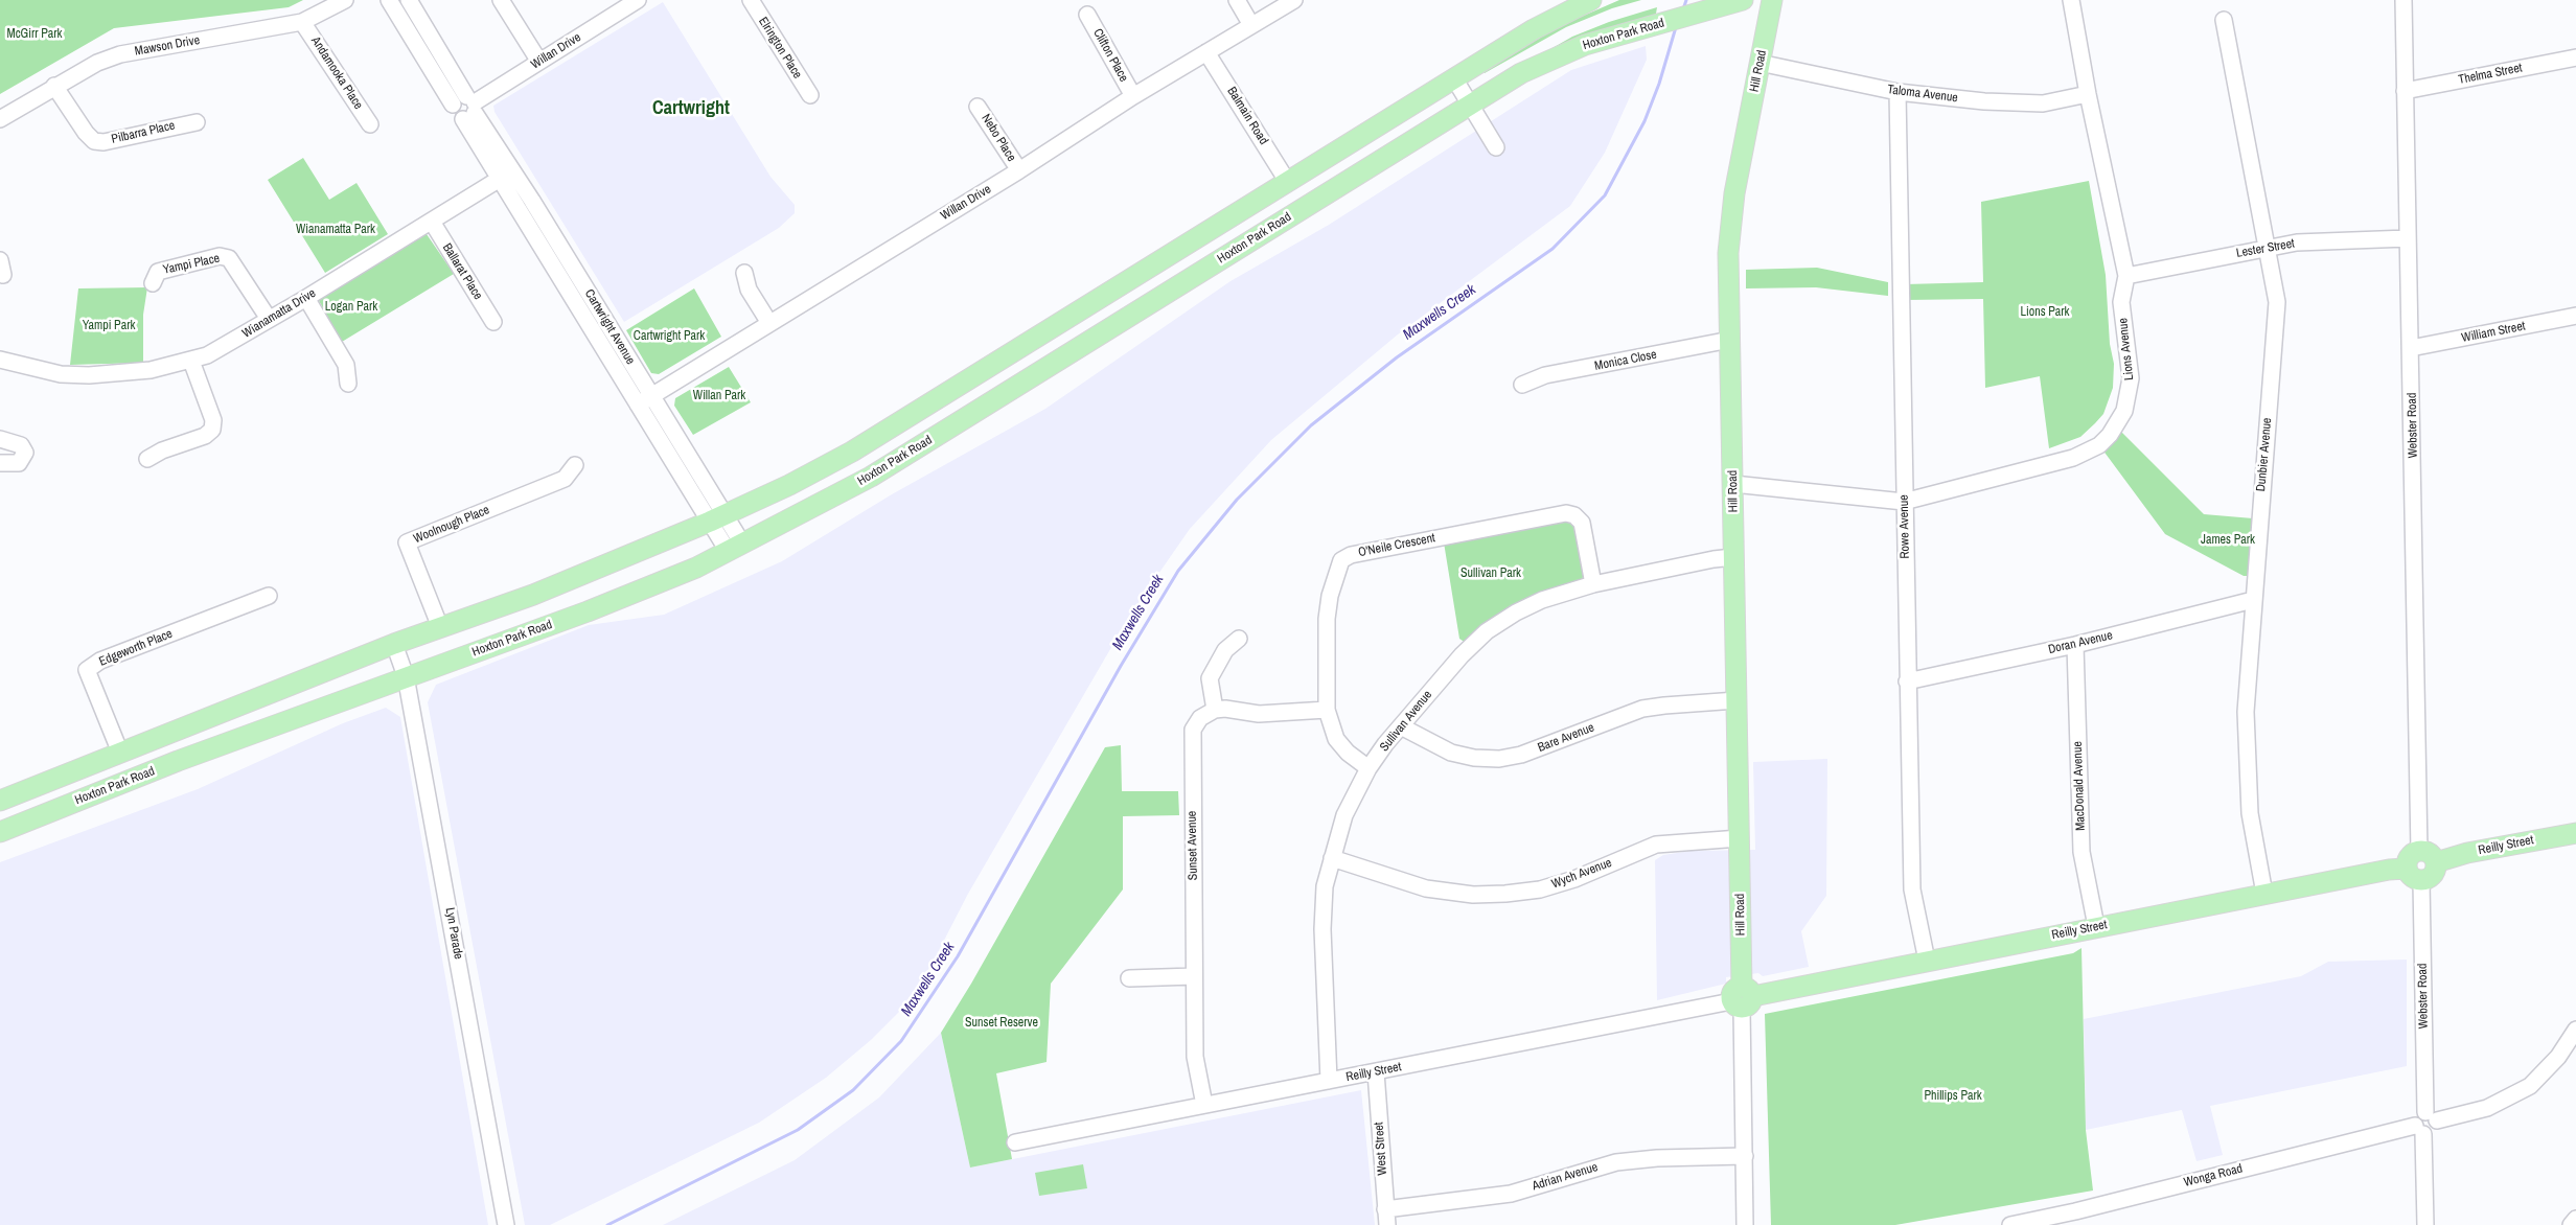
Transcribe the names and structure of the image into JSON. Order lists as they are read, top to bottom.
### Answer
{
  "streets": {
    "main road": ["Hoxton Park Road", "Hill Road", "Reilly Street"],
    "street": [
      "Mawson Drive",
      "Elrington Place",
      "Willan Drive",
      "Clifton Place",
      "Andamooka Place",
      "Thelma Street",
      "Taloma Avenue",
      "Balmain Road",
      "Pilbarra Place",
      "Nebo Place",
      "Lester Street",
      "Yampi Place",
      "Ballarat Place",
      "Wianamatta Drive",
      "Cartwright Avenue",
      "William Street",
      "Lions Avenue",
      "Monica Close",
      "Webster Road",
      "Dunbier Avenue",
      "Woolnough Place",
      "Rowe Avenue",
      "O'Neile Crescent",
      "Doran Avenue",
      "Edgeworth Place",
      "Sullivan Avenue",
      "Bare Avenue",
      "MacDonald Avenue",
      "Sunset Avenue",
      "Wych Avenue",
      "Lyn Parade",
      "West Street",
      "Wonga Road",
      "Adrian Avenue"
    ]
  },
  "crossings": [
    ["Hoxton Park Road", "Cartwright Avenue"],
    ["Hoxton Park Road", "Lyn Parade"],
    ["Mawson Drive", "Andamooka Place"],
    ["Mawson Drive", "Pilbarra Place"],
    ["Willan Drive", "Clifton Place"],
    ["Willan Drive", "Balmain Road"],
    ["Willan Drive", "Nebo Place"],
    ["Willan Drive", "Cartwright Avenue"],
    ["Hill Road", "Taloma Avenue"],
    ["Hill Road", "Lions Avenue"],
    ["Hill Road", "Monica Close"],
    ["Hill Road", "Sullivan Avenue"],
    ["Hill Road", "Bare Avenue"],
    ["Hill Road", "Reilly Street"],
    ["Hill Road", "Wych Avenue"],
    ["Hill Road", "Adrian Avenue"],
    ["Thelma Street", "Webster Road"],
    ["Taloma Avenue", "Lions Avenue"],
    ["Taloma Avenue", "Rowe Avenue"],
    ["Lester Street", "Lions Avenue"],
    ["Lester Street", "Webster Road"],
    ["Lester Street", "Dunbier Avenue"],
    ["Yampi Place", "Wianamatta Drive"],
    ["Ballarat Place", "Wianamatta Drive"],
    ["Wianamatta Drive", "Cartwright Avenue"],
    ["William Street", "Webster Road"],
    ["Lions Avenue", "Rowe Avenue"],
    ["Webster Road", "Reilly Street"],
    ["Dunbier Avenue", "Doran Avenue"],
    ["Dunbier Avenue", "Reilly Street"],
    ["Rowe Avenue", "Doran Avenue"],
    ["Rowe Avenue", "Reilly Street"],
    ["O'Neile Crescent", "Sullivan Avenue"],
    ["Doran Avenue", "MacDonald Avenue"],
    ["Sullivan Avenue", "Bare Avenue"],
    ["Sullivan Avenue", "Reilly Street"],
    ["Sullivan Avenue", "Wych Avenue"],
    ["MacDonald Avenue", "Reilly Street"],
    ["Sunset Avenue", "Reilly Street"],
    ["Reilly Street", "West Street"],
    ["West Street", "Adrian Avenue"]
  ],
  "districts": ["Cartwright"],
  "water": ["Maxwells Creek"],
  "parks": [
    "McGirr Park",
    "Wianamatta Park",
    "Logan Park",
    "Lions Park",
    "Yampi Park",
    "Cartwright Park",
    "Willan Park",
    "James Park",
    "Sullivan Park",
    "Sunset Reserve",
    "Phillips Park"
  ]
}
